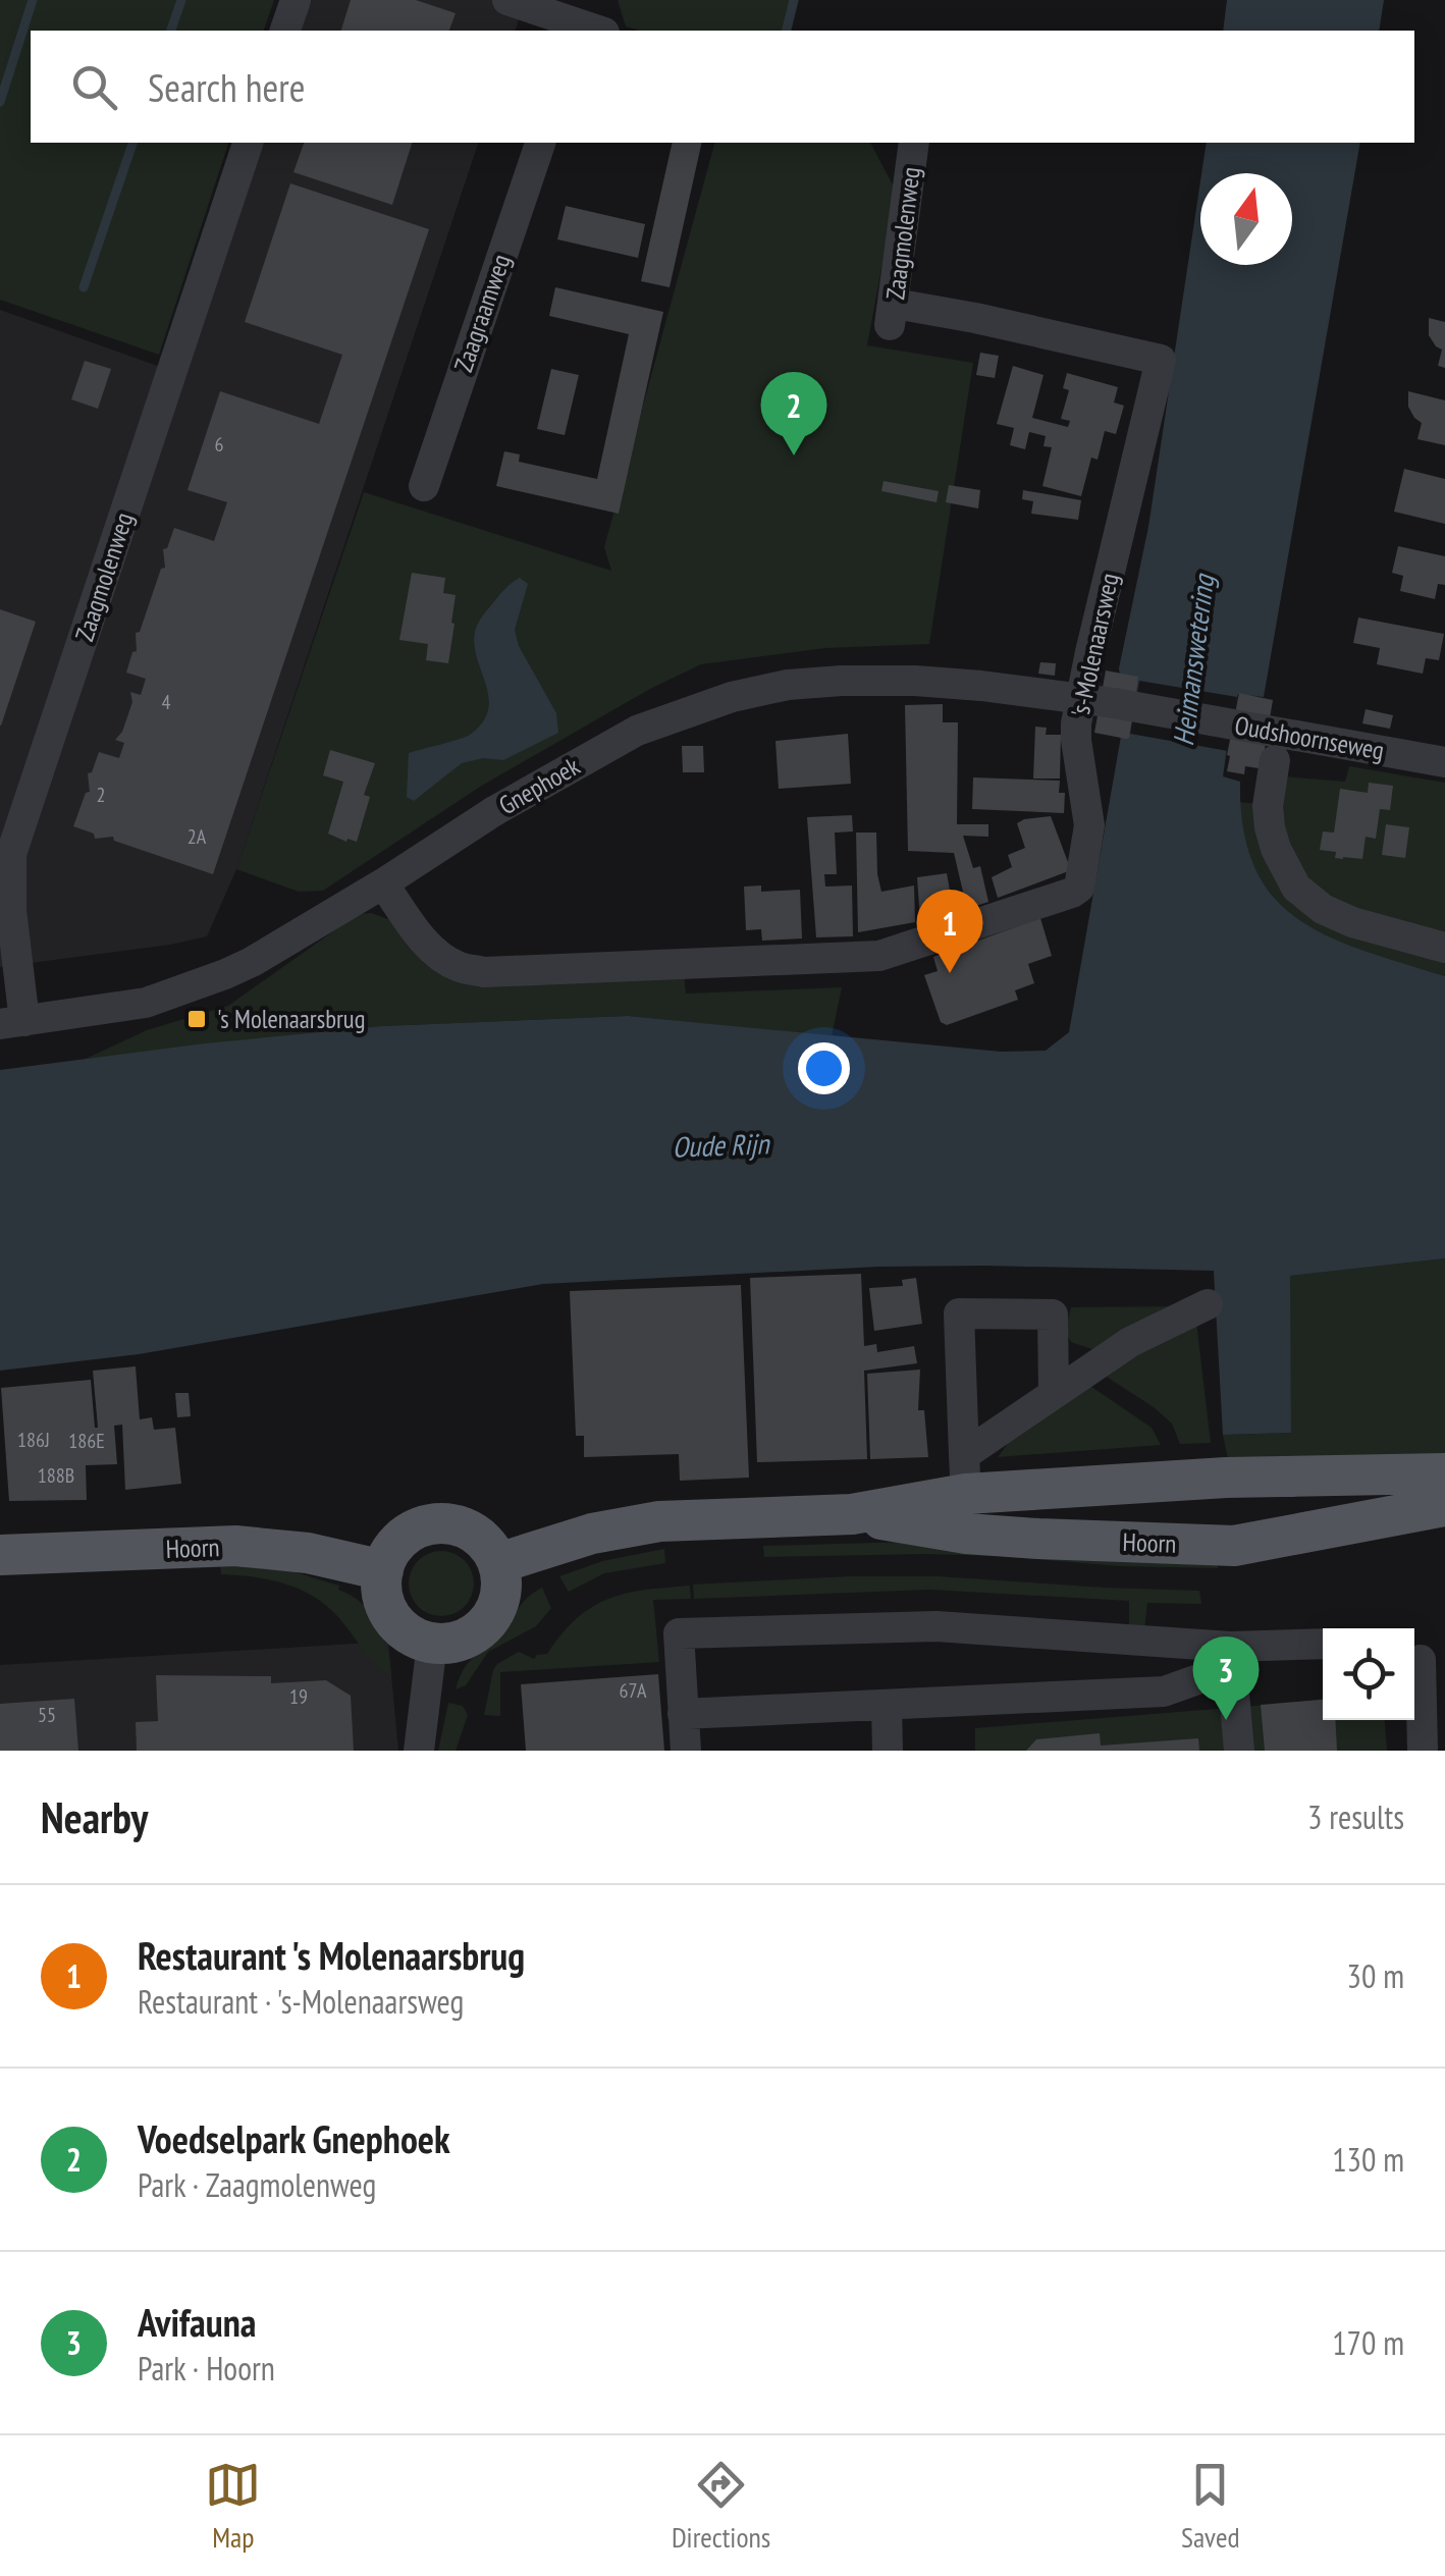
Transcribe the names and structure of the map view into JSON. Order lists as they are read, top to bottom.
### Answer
{
  "streets": {
    "main road": ["Hoorn"],
    "street": [
      "Zaagmolenweg",
      "Zaagraamweg",
      "'s-Molenaarsweg",
      "Oudshoornseweg",
      "Gnephoek"
    ]
  },
  "crossings": [
    ["Zaagmolenweg", "'s-Molenaarsweg"],
    ["Zaagmolenweg", "Gnephoek"],
    ["'s-Molenaarsweg", "Gnephoek"],
    ["Oudshoornseweg", "Gnephoek"]
  ],
  "water": ["Heimanswetering", "Oude Rijn"],
  "places": {
    "transit": ["'s Molenaarsbrug"]
  },
  "house_numbers": [
    "6",
    "4",
    "2",
    "2A",
    "186J",
    "186E",
    "188B",
    "67A",
    "19",
    "55"
  ],
  "north": "top",
  "page": {
    "search": "Search here",
    "pins": ["2", "1", "3"],
    "heading": ["Nearby", "3 results"],
    "list": [
      {
        "mark": "1",
        "name": "Restaurant 's Molenaarsbrug",
        "note": "Restaurant · 's-Molenaarsweg",
        "value": "30 m"
      },
      {
        "mark": "2",
        "name": "Voedselpark Gnephoek",
        "note": "Park · Zaagmolenweg",
        "value": "130 m"
      },
      {
        "mark": "3",
        "name": "Avifauna",
        "note": "Park · Hoorn",
        "value": "170 m"
      }
    ],
    "nav": ["Map", "Directions", "Saved"]
  }
}
